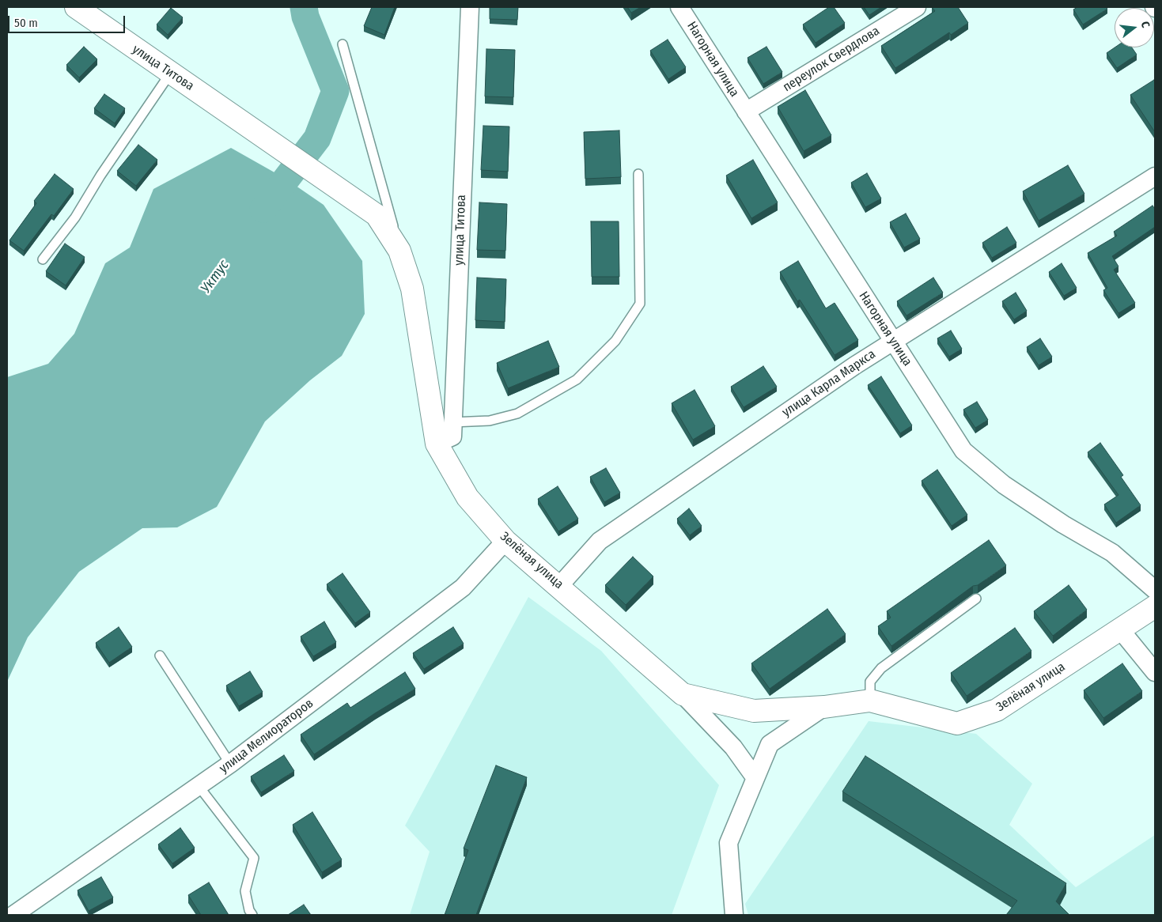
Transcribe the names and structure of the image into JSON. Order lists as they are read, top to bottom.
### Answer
{
  "streets": {
    "street": [
      "Нагорная улица",
      "переулок Свердлова",
      "улица Титова",
      "улица Карла Маркса",
      "Зелёная улица",
      "улица Мелиораторов"
    ]
  },
  "crossings": [
    ["Нагорная улица", "переулок Свердлова"],
    ["Нагорная улица", "улица Карла Маркса"],
    ["улица Титова", "Зелёная улица"],
    ["улица Карла Маркса", "Зелёная улица"],
    ["Зелёная улица", "улица Мелиораторов"]
  ],
  "water": ["Уктус"],
  "scale_bar": "50 m",
  "north": "right"
}
